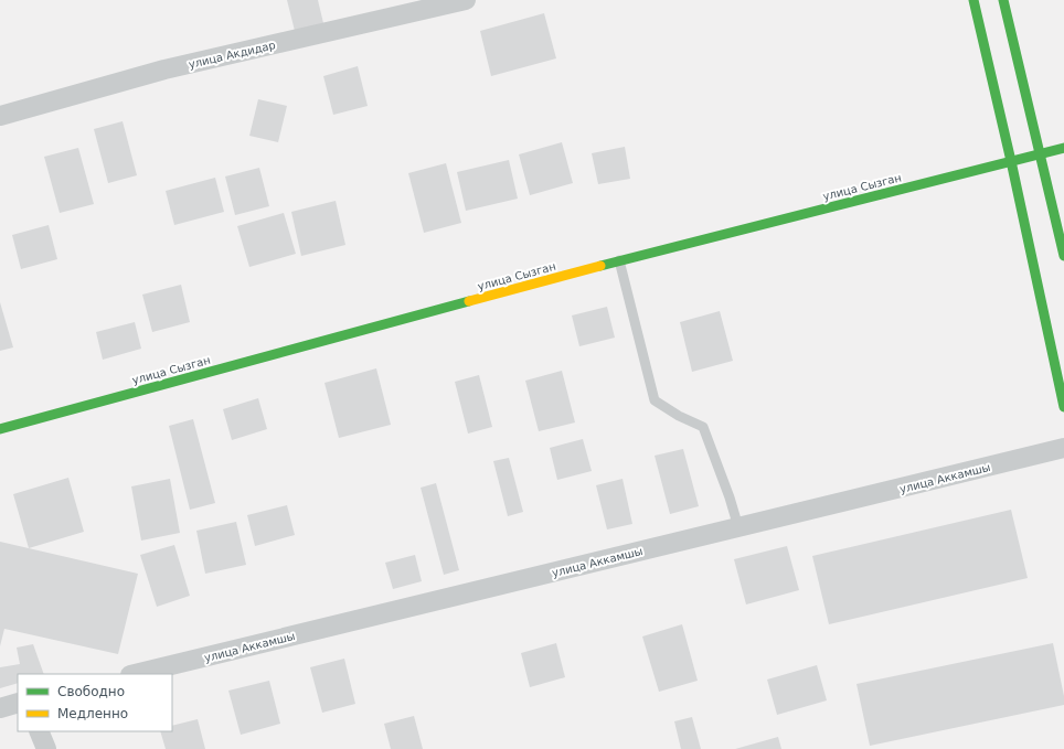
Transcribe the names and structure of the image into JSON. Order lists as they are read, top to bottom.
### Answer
{
  "streets": {
    "street": ["улица Акдидар", "улица Сызган", "улица Аккамшы"]
  },
  "legend": ["Свободно", "Медленно"]
}
